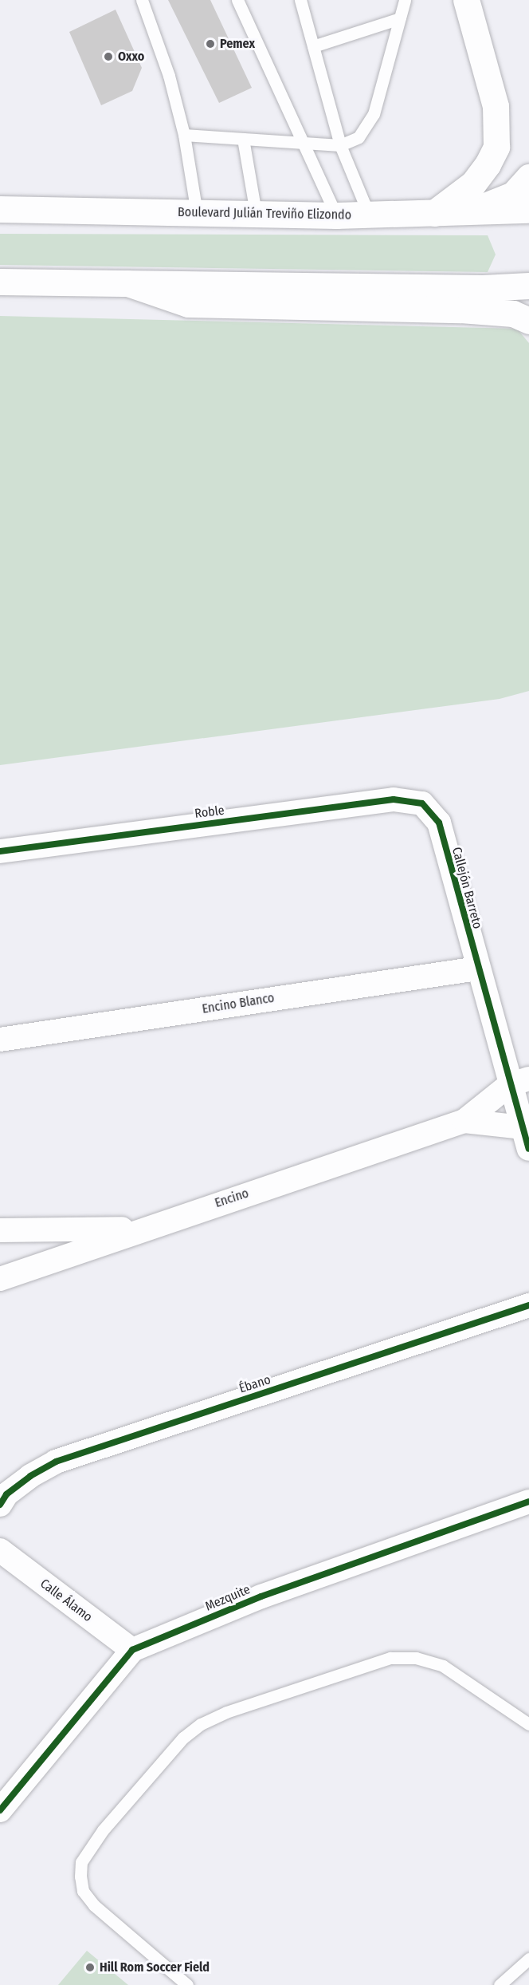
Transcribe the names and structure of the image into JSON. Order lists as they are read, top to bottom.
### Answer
{
  "streets": {
    "main road": ["Boulevard Julián Treviño Elizondo"],
    "street": [
      "Roble",
      "Callejón Barreto",
      "Encino Blanco",
      "Encino",
      "Ébano",
      "Mezquite",
      "Calle Álamo"
    ]
  },
  "crossings": [
    ["Roble", "Callejón Barreto"],
    ["Callejón Barreto", "Encino Blanco"],
    ["Callejón Barreto", "Encino"],
    ["Mezquite", "Calle Álamo"]
  ],
  "places": ["Pemex", "Oxxo", "Hill Rom Soccer Field"]
}
